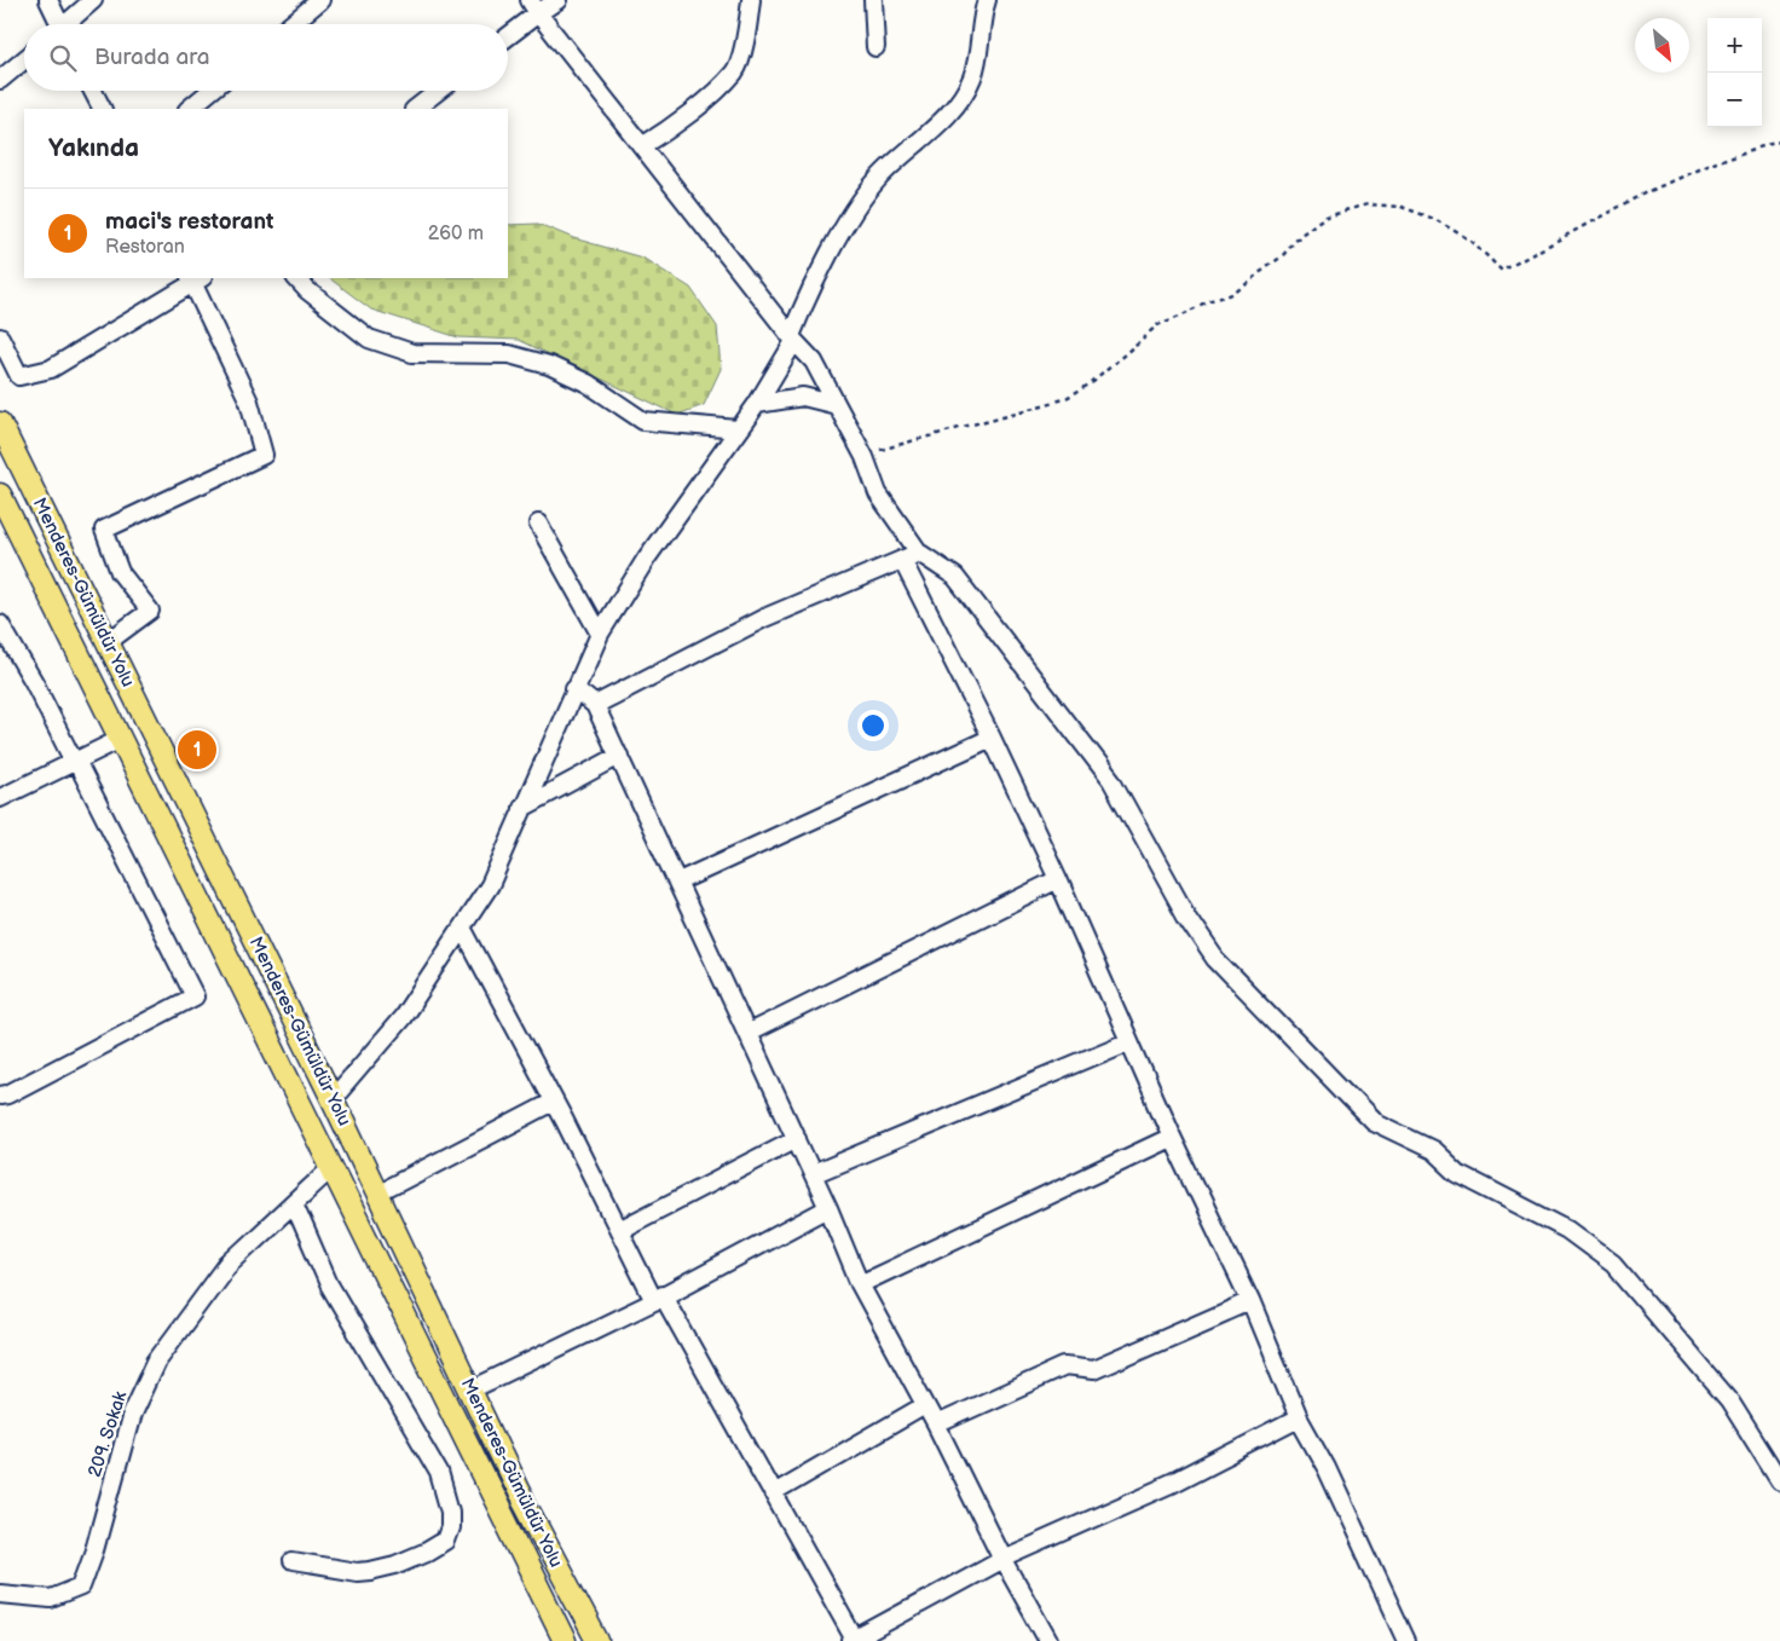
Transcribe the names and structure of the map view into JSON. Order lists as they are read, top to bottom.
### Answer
{
  "streets": {
    "main road": ["Menderes-Gümüldür Yolu"],
    "street": ["209. Sokak"]
  },
  "crossings": [
    ["Menderes-Gümüldür Yolu", "209. Sokak"]
  ],
  "north": "bottom right",
  "page": {
    "map_buttons": ["+", "−"],
    "search": "Burada ara",
    "heading": "Yakında",
    "list": [
      {
        "mark": "1",
        "name": "maci's restorant",
        "note": "Restoran",
        "value": "260 m"
      }
    ],
    "pins": "1"
  }
}
